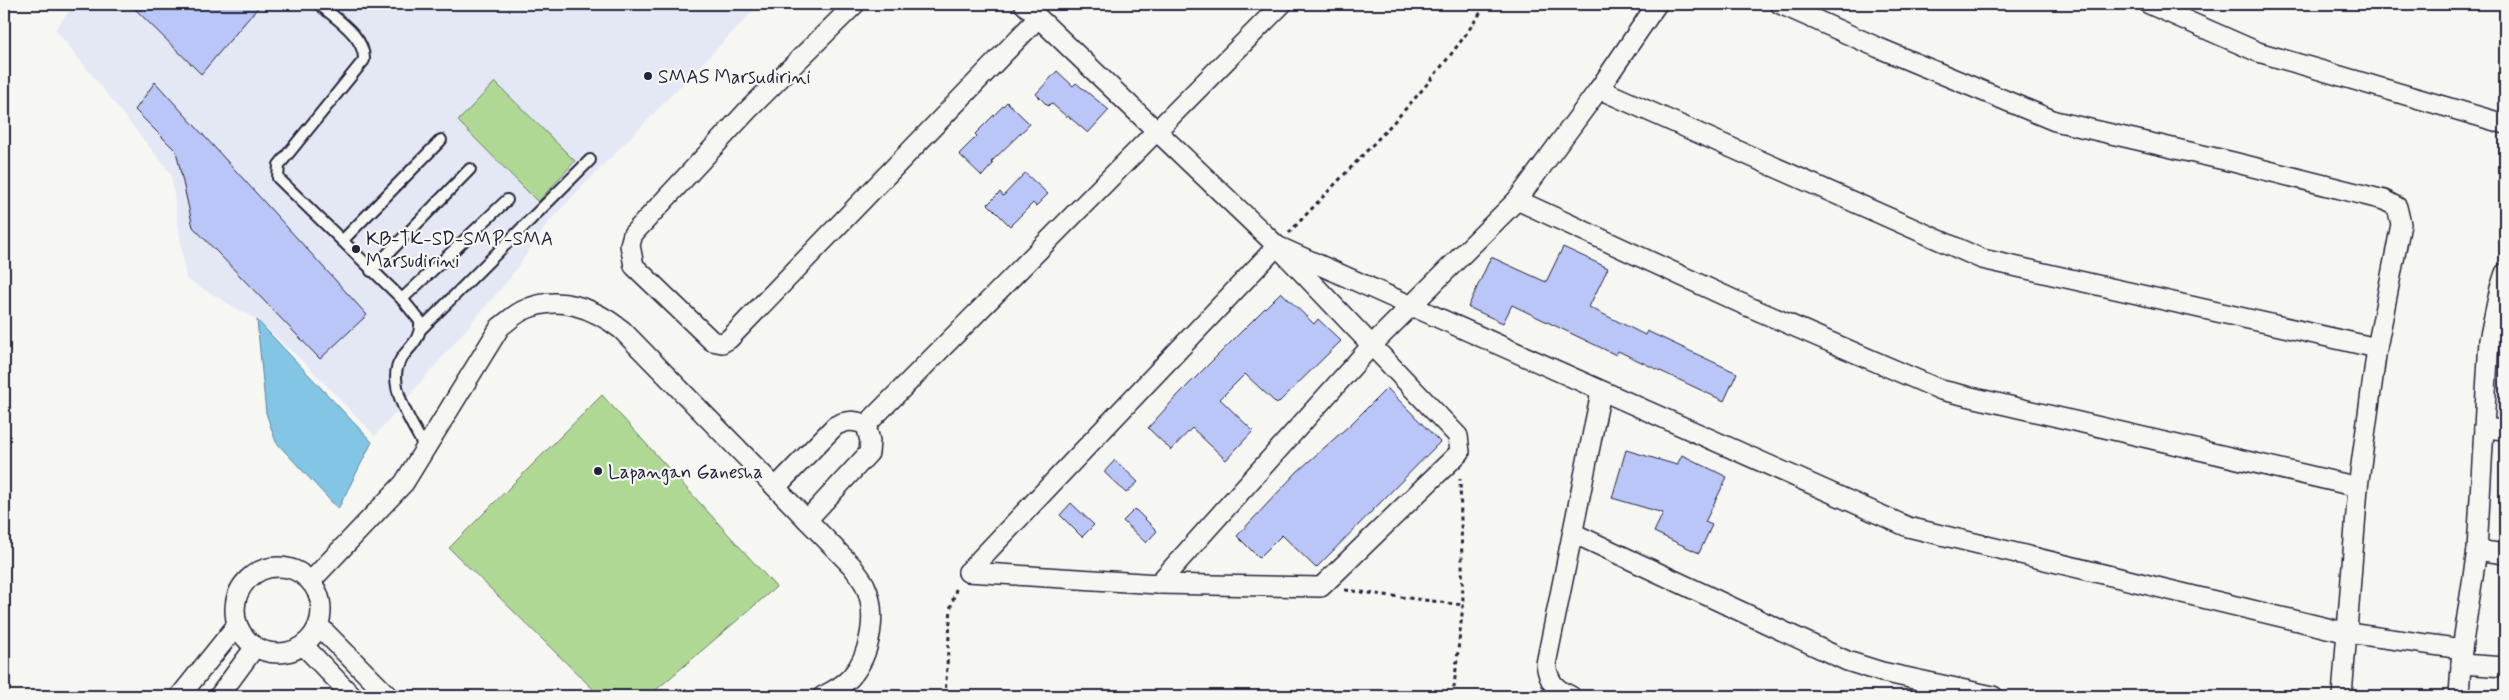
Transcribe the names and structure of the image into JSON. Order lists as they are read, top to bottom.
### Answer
{
  "places": ["SMAS Marsudirini", "KB-TK-SD-SMP-SMA Marsudirini", "Lapangan Ganesha"]
}
